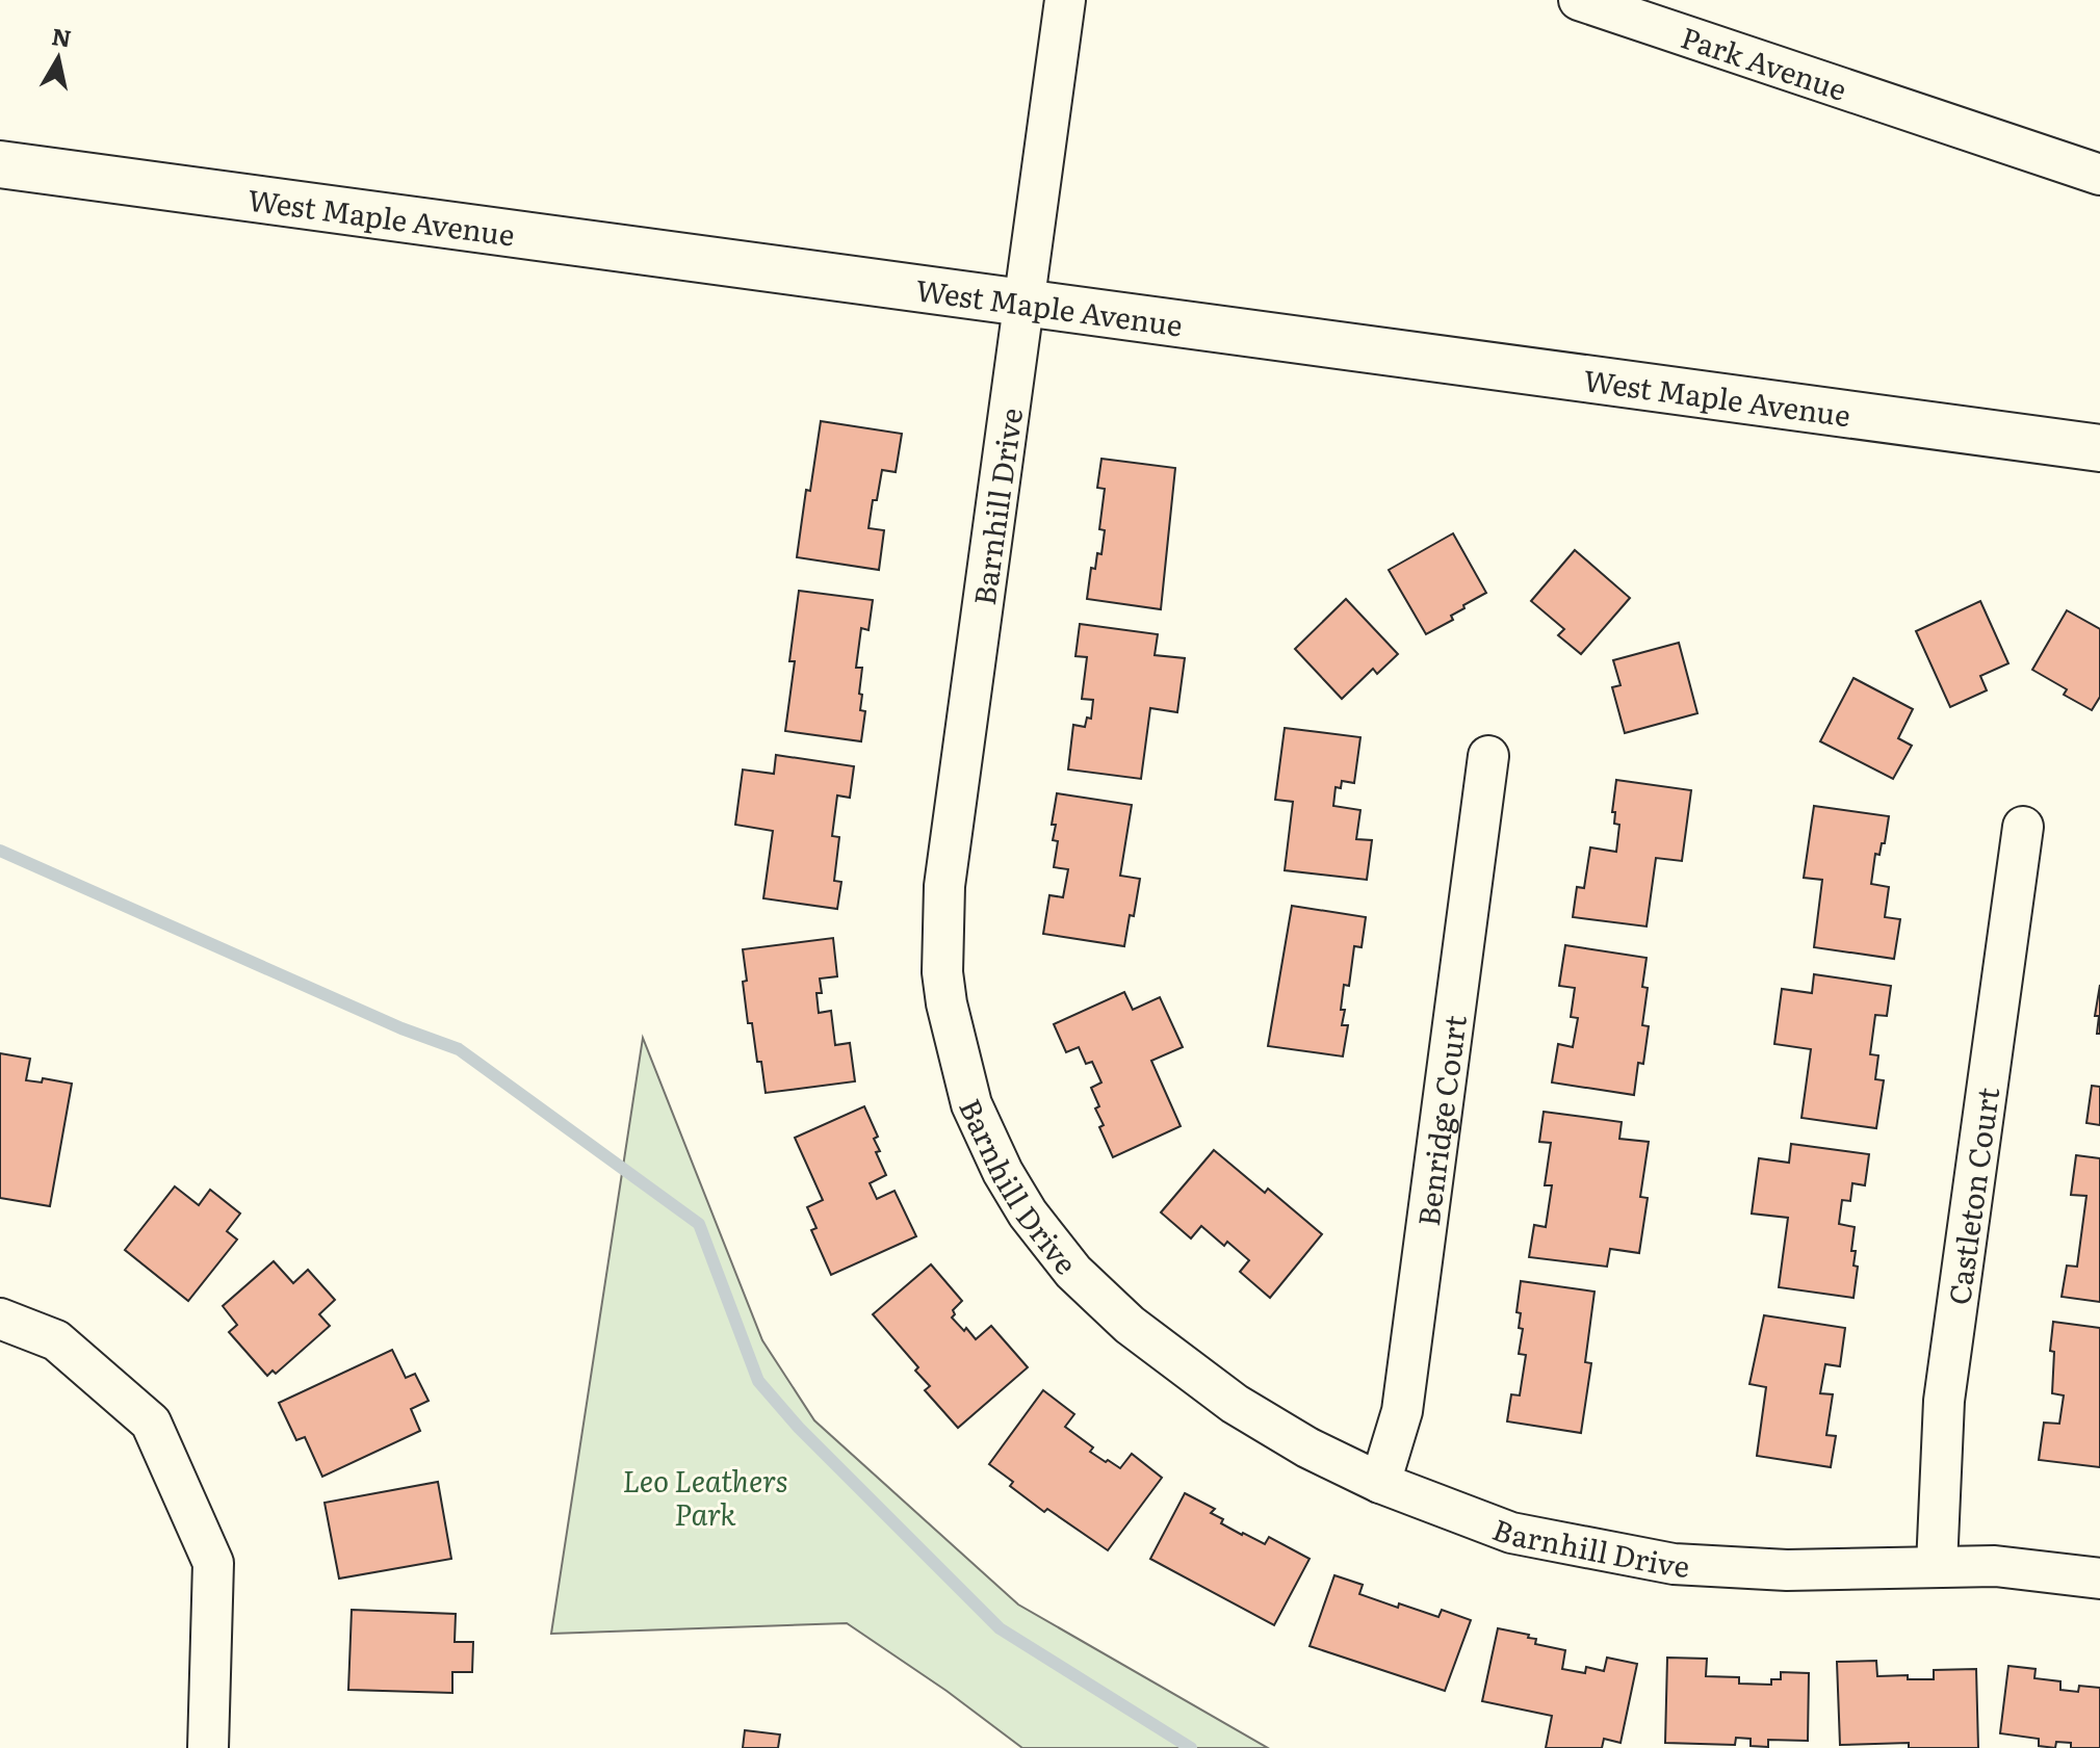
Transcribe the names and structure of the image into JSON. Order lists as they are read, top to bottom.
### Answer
{
  "streets": {
    "main road": ["West Maple Avenue"],
    "street": [
      "Park Avenue",
      "Barnhill Drive",
      "Benridge Court",
      "Castleton Court"
    ]
  },
  "crossings": [
    ["West Maple Avenue", "Barnhill Drive"],
    ["Barnhill Drive", "Benridge Court"],
    ["Barnhill Drive", "Castleton Court"]
  ],
  "parks": ["Leo Leathers Park"],
  "north": "top"
}
